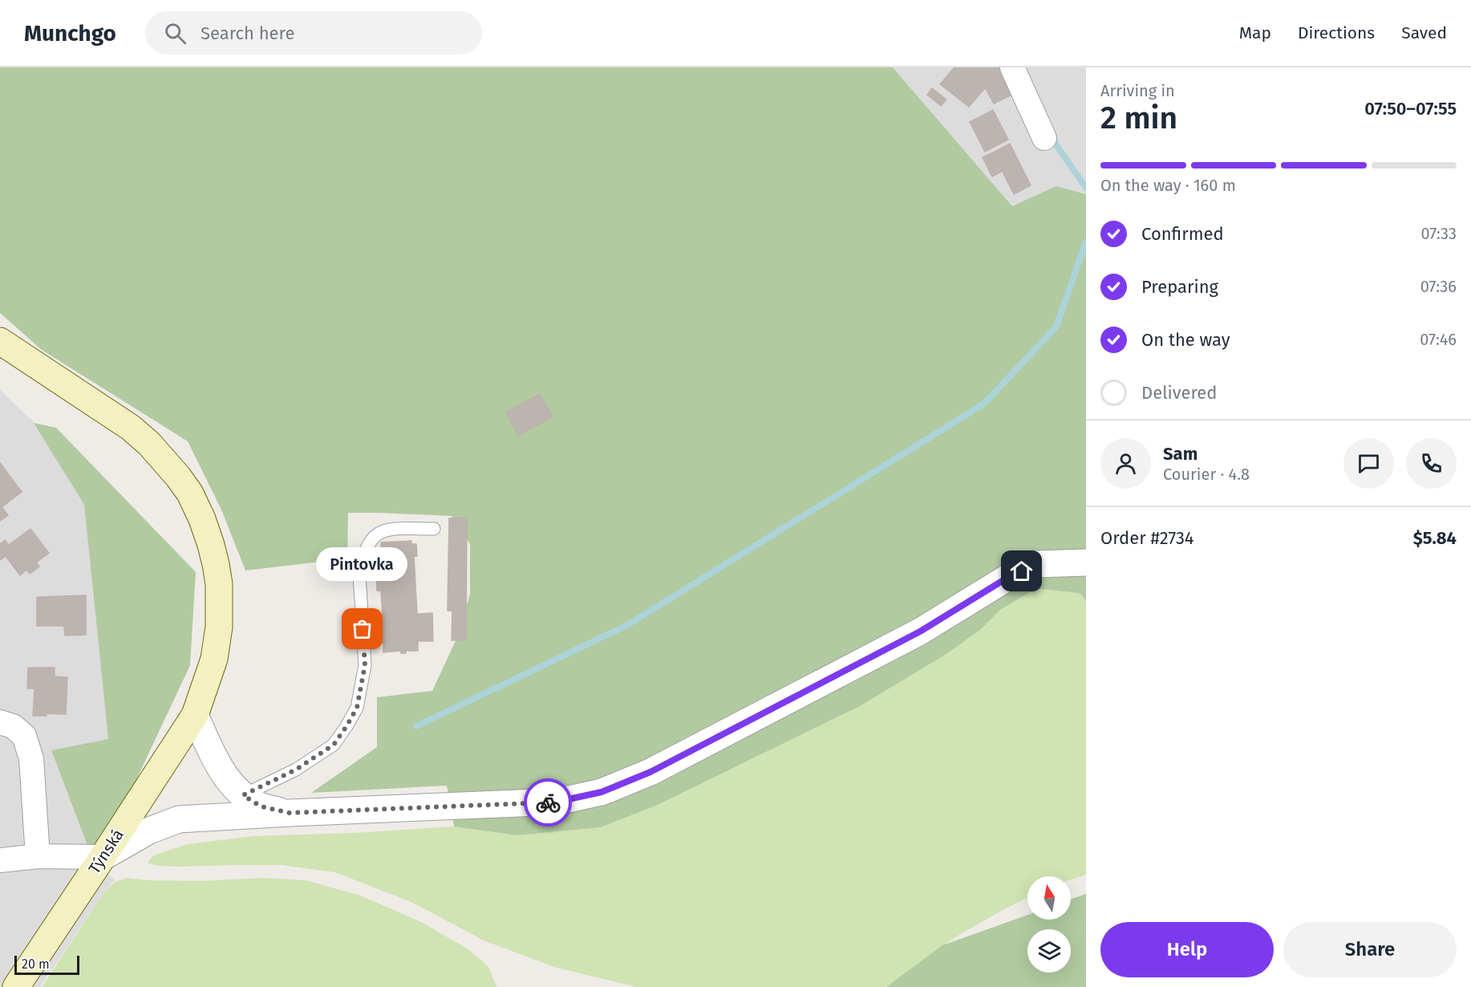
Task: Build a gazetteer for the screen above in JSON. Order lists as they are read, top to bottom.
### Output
{
  "streets": {
    "main road": ["Týnská"]
  },
  "places": ["Pintovka"],
  "scale_bar": "20 m",
  "north": "top",
  "page": {
    "header": "Munchgo",
    "search": "Search here",
    "nav": ["Map", "Directions", "Saved"],
    "heading": ["2 min", "Arriving in", "07:50–07:55"],
    "panel": [
      "Sam",
      "Courier · 4.8",
      "Order #2734",
      "$5.84"
    ],
    "bar": "On the way · 160 m",
    "list": [
      ["Confirmed", "07:33"],
      ["Preparing", "07:36"],
      ["On the way", "07:46"],
      "Delivered"
    ],
    "bubble": "Pintovka",
    "buttons": ["Help", "Share"],
    "scale": "20 m"
  }
}
